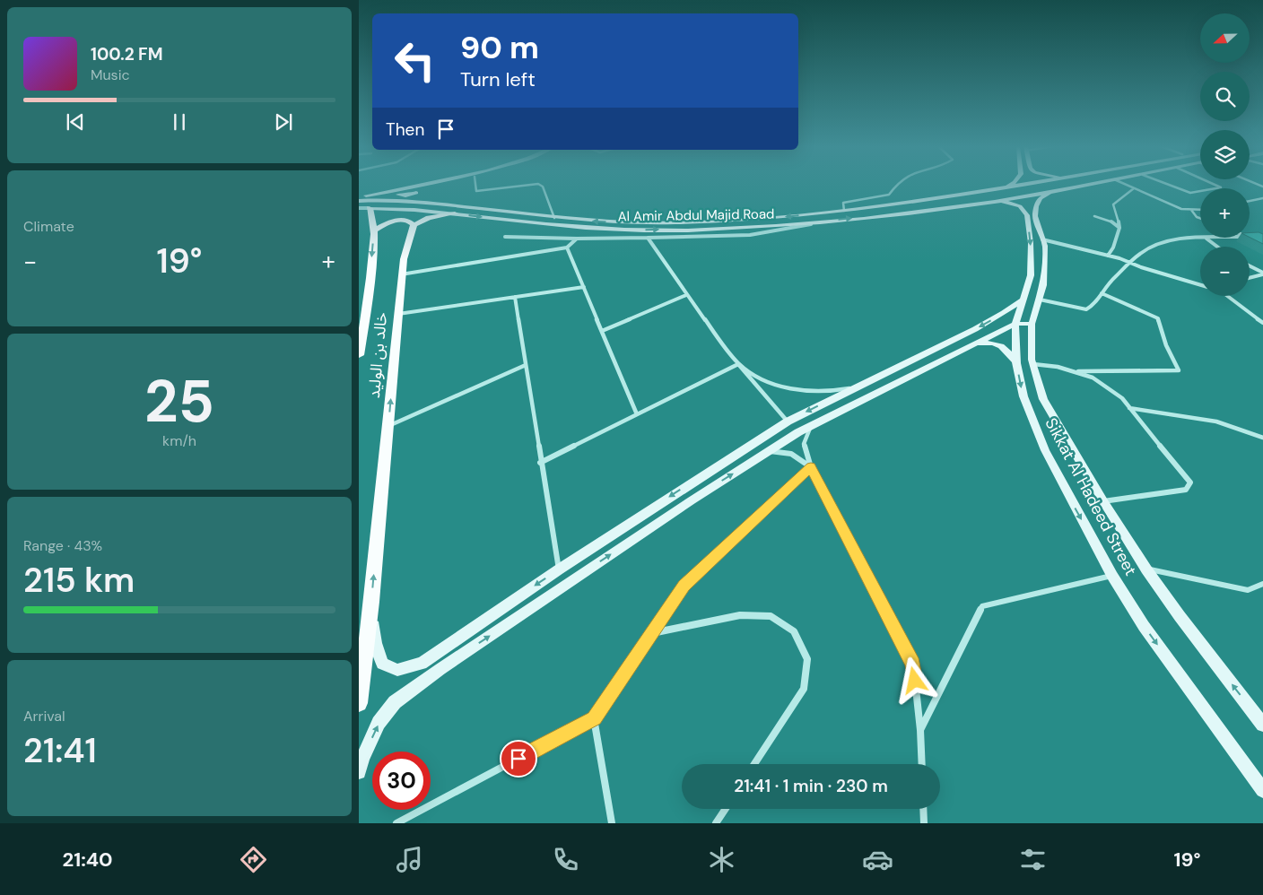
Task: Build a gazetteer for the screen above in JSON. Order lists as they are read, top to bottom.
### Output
{
  "streets": {
    "main road": ["Al Amir Abdul Majid Road", "خالد بن الوليد", "Sikkat Al Hadeed Street"]
  },
  "crossings": [
    ["Al Amir Abdul Majid Road", "خالد بن الوليد"],
    ["Al Amir Abdul Majid Road", "Sikkat Al Hadeed Street"]
  ],
  "north": "left",
  "page": {
    "map_buttons": ["+", "−"],
    "turn": ["90 m", "Turn left"],
    "song": ["100.2 FM", "Music"],
    "then": "Then",
    "tile": [
      "Climate",
      ["25", "km/h"],
      ["Range · 43%", "215 km"],
      ["Arrival", "21:41"]
    ],
    "heat": ["−", "19°", "+"],
    "limit": "30",
    "trip": "21:41 · 1 min · 230 m",
    "tabs": ["21:40", "19°"]
  }
}
